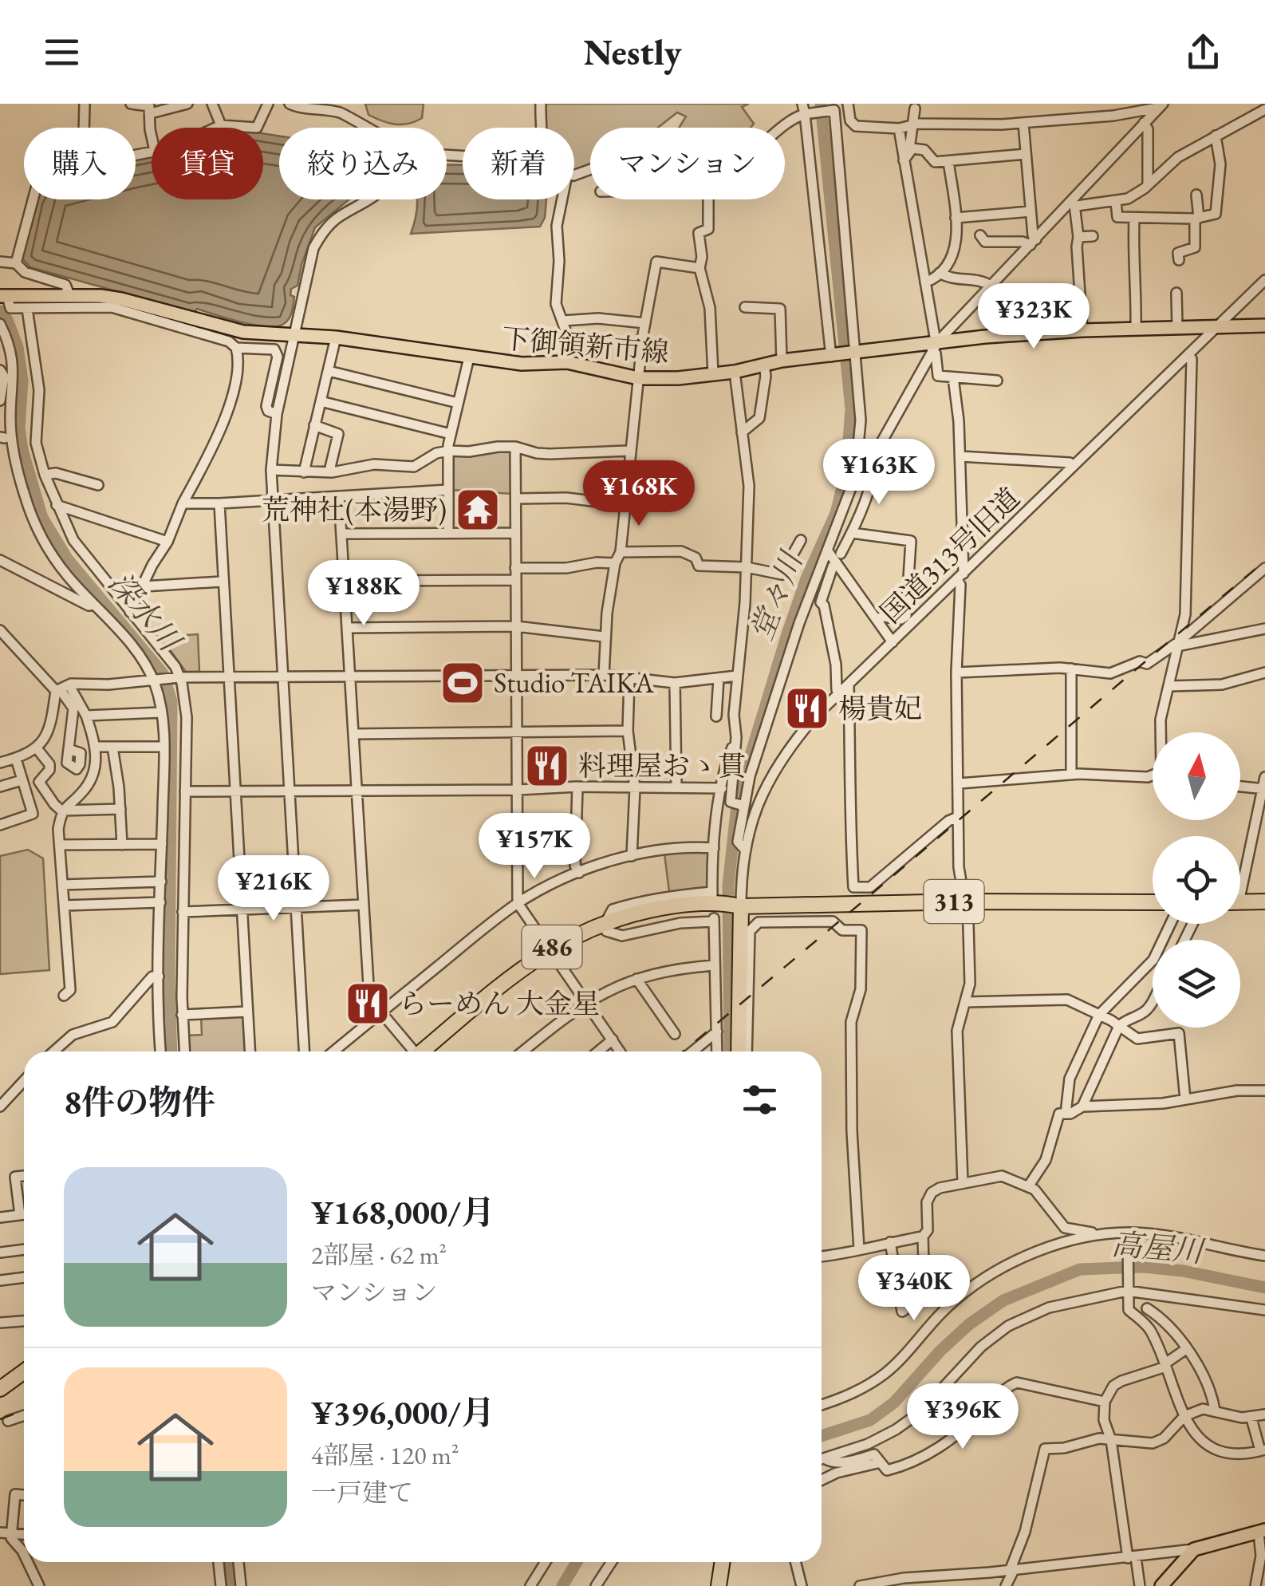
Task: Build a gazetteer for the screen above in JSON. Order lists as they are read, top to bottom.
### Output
{
  "streets": {
    "highway": ["313", "486"],
    "main road": ["下御領新市線"],
    "street": ["国道313号旧道"]
  },
  "crossings": [
    ["下御領新市線", "国道313号旧道"],
    ["国道313号旧道", "313"],
    ["国道313号旧道", "486"],
    ["313", "486"]
  ],
  "water": ["堂々川", "深水川", "高屋川"],
  "places": {
    "temple": ["荒神社(本湯野)"],
    "sports": ["Studio TAIKA"],
    "restaurant": ["楊貴妃", "料理屋おゝ貫", "らーめん 大金星"]
  },
  "north": "top",
  "page": {
    "header": "Nestly",
    "chip": [
      "購入",
      "賃貸",
      "絞り込み",
      "新着",
      "マンション"
    ],
    "price": [
      "¥323K",
      "¥163K",
      "¥168K",
      "¥188K",
      "¥157K",
      "¥216K",
      "¥340K",
      "¥396K"
    ],
    "heading": "8件の物件",
    "list": [
      {
        "name": "¥168,000/月",
        "note": "2部屋 · 62 m² · マンション"
      },
      {
        "name": "¥396,000/月",
        "note": "4部屋 · 120 m² · 一戸建て"
      }
    ]
  }
}
